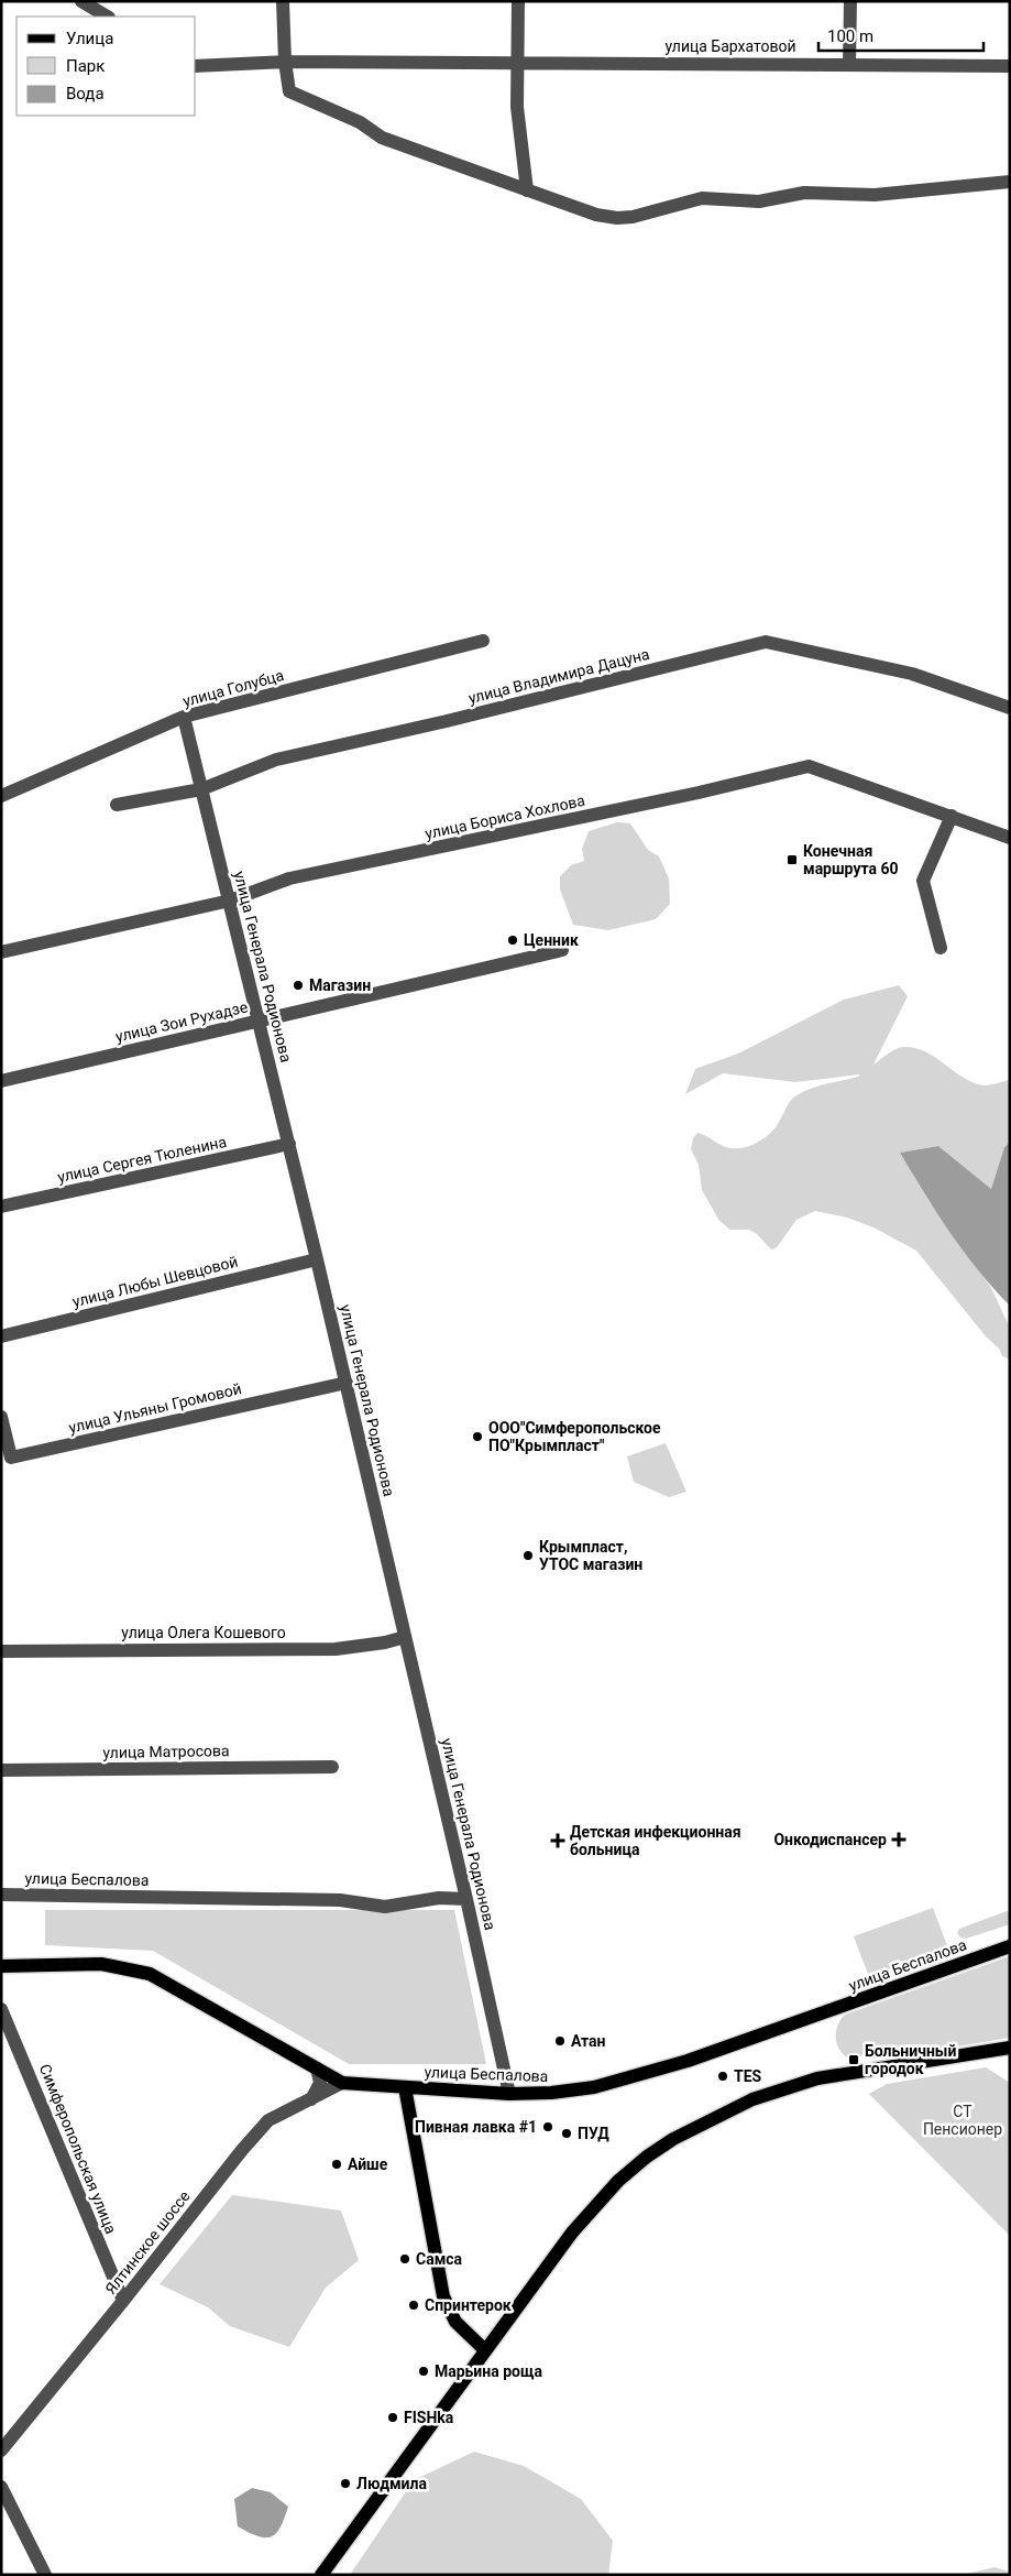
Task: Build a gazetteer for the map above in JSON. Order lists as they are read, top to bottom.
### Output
{
  "streets": {
    "main road": ["улица Беспалова"],
    "street": [
      "улица Бархатовой",
      "улица Владимира Дацуна",
      "улица Голубца",
      "улица Бориса Хохлова",
      "улица Генерала Родионова",
      "улица Зои Рухадзе",
      "улица Сергея Тюленина",
      "улица Любы Шевцовой",
      "улица Ульяны Громовой",
      "улица Олега Кошевого",
      "улица Матросова",
      "Симферопольская улица",
      "Ялтинское шоссе"
    ]
  },
  "crossings": [
    ["улица Владимира Дацуна", "улица Генерала Родионова"],
    ["улица Голубца", "улица Генерала Родионова"],
    ["улица Бориса Хохлова", "улица Генерала Родионова"],
    ["улица Генерала Родионова", "улица Зои Рухадзе"],
    ["улица Генерала Родионова", "улица Сергея Тюленина"],
    ["улица Генерала Родионова", "улица Любы Шевцовой"],
    ["улица Генерала Родионова", "улица Ульяны Громовой"],
    ["улица Генерала Родионова", "улица Олега Кошевого"],
    ["улица Генерала Родионова", "улица Беспалова"],
    ["улица Беспалова", "Ялтинское шоссе"],
    ["Симферопольская улица", "Ялтинское шоссе"]
  ],
  "parks": ["СТ Пенсионер"],
  "places": {
    "transit": ["Конечная маршрута 60", "Больничный городок"],
    "other": [
      "Ценник",
      "Магазин",
      "ООО\"Симферопольское ПО\"Крымпласт\"",
      "Крымпласт, УТОС магазин",
      "Атан",
      "TES",
      "Пивная лавка #1",
      "ПУД",
      "Айше",
      "Самса",
      "Спринтерок",
      "Марьина роща",
      "FISHka",
      "Людмила"
    ],
    "health": ["Онкодиспансер", "Детская инфекционная больница"]
  },
  "legend": ["Улица", "Парк", "Вода"],
  "scale_bar": "100 m"
}
